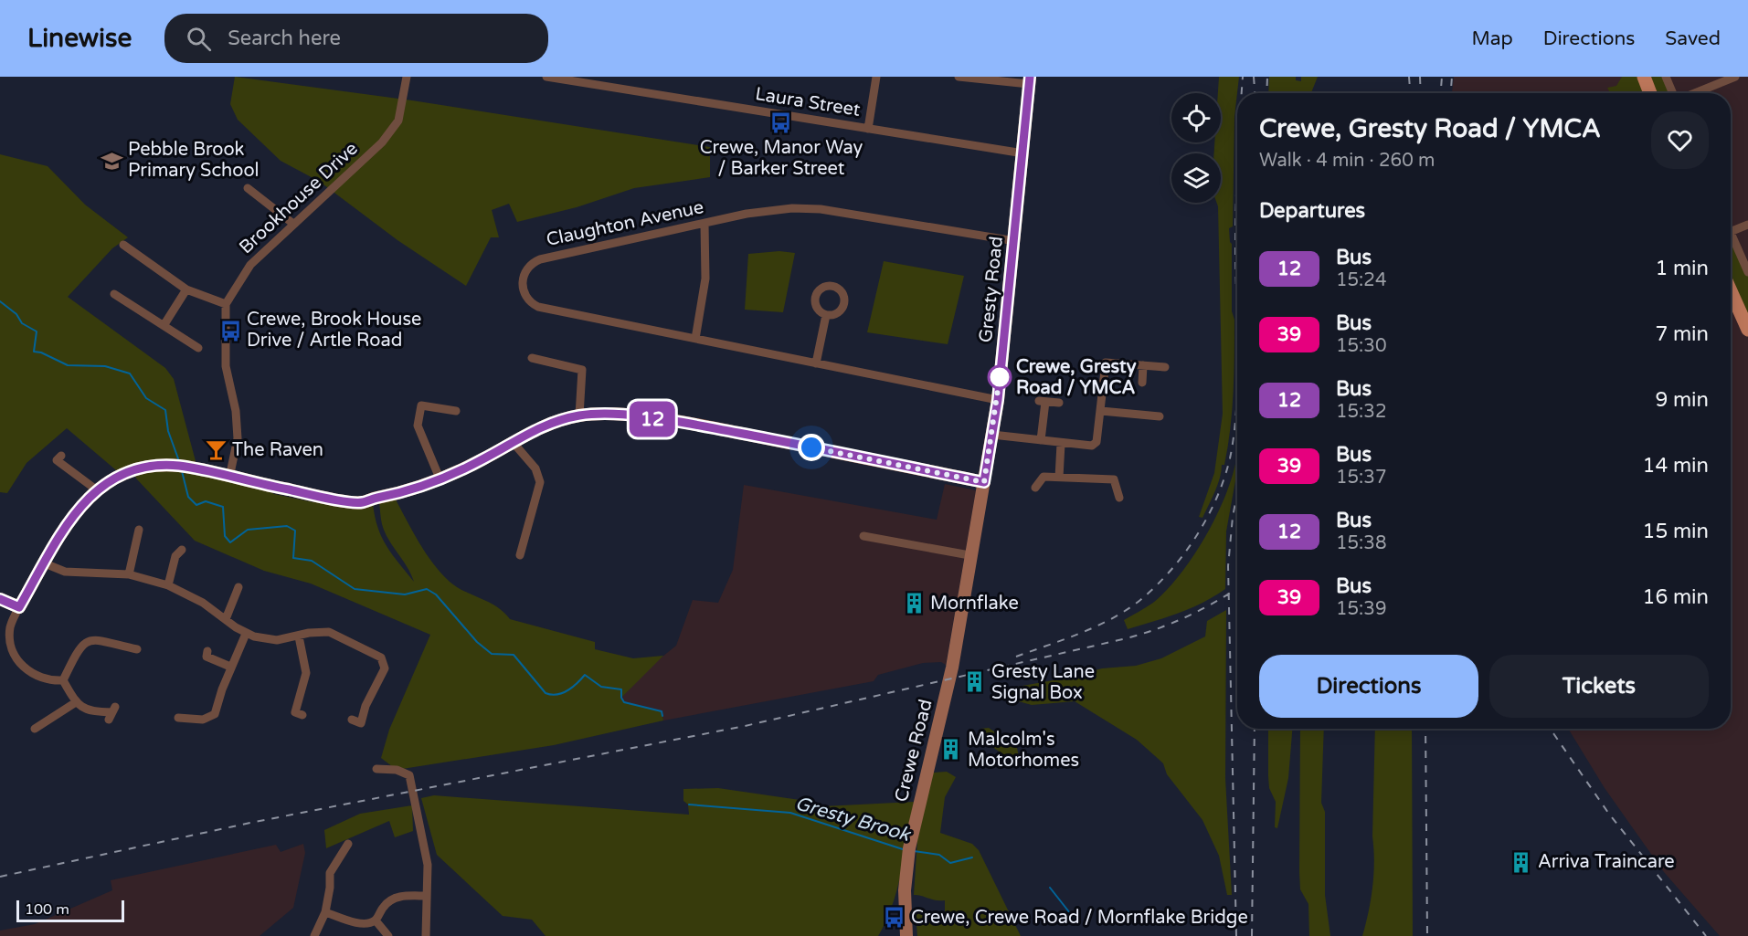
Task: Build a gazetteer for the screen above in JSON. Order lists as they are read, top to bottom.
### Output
{
  "streets": {
    "street": [
      "Laura Street",
      "Brookhouse Drive",
      "Claughton Avenue",
      "Gresty Road",
      "Crewe Road"
    ]
  },
  "crossings": [
    ["Laura Street", "Gresty Road"],
    ["Claughton Avenue", "Gresty Road"],
    ["Gresty Road", "Crewe Road"]
  ],
  "water": ["Gresty Brook"],
  "places": {
    "bus stop": ["Crewe, Manor Way / Barker Street", "Crewe, Brook House Drive / Artle Road", "Crewe, Crewe Road / Mornflake Bridge"],
    "school or university": ["Pebble Brook Primary School"],
    "other": ["Crewe, Gresty Road / YMCA"],
    "bar": ["The Raven"],
    "building": [
      "Mornflake",
      "Gresty Lane Signal Box",
      "Malcolm's Motorhomes",
      "Arriva Traincare"
    ]
  },
  "lines": ["bus line 12"],
  "scale_bar": "100 m",
  "page": {
    "header": "Linewise",
    "search": "Search here",
    "nav": ["Map", "Directions", "Saved"],
    "on_map": "12",
    "heading": [
      ["Crewe, Gresty Road / YMCA", "Walk · 4 min · 260 m"],
      "Departures"
    ],
    "list": [
      {
        "mark": "12",
        "name": "Bus",
        "note": "15:24",
        "value": "1 min"
      },
      {
        "mark": "39",
        "name": "Bus",
        "note": "15:30",
        "value": "7 min"
      },
      {
        "mark": "12",
        "name": "Bus",
        "note": "15:32",
        "value": "9 min"
      },
      {
        "mark": "39",
        "name": "Bus",
        "note": "15:37",
        "value": "14 min"
      },
      {
        "mark": "12",
        "name": "Bus",
        "note": "15:38",
        "value": "15 min"
      },
      {
        "mark": "39",
        "name": "Bus",
        "note": "15:39",
        "value": "16 min"
      }
    ],
    "buttons": ["Directions", "Tickets"],
    "scale": "100 m"
  }
}
